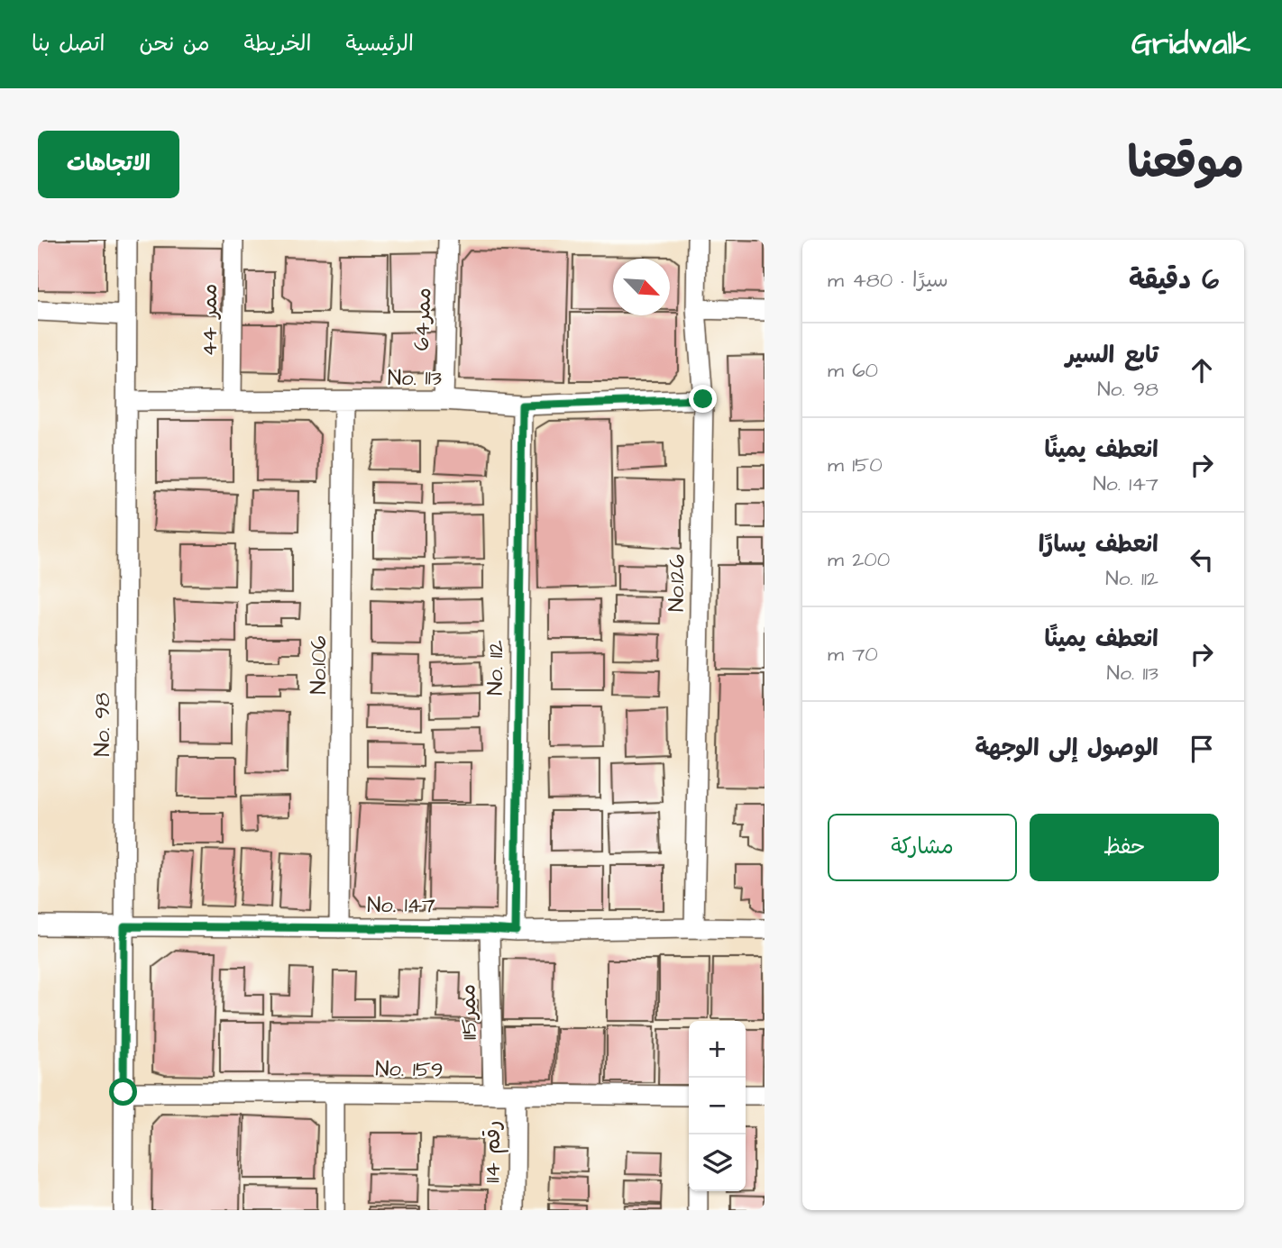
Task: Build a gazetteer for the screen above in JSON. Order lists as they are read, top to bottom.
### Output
{
  "streets": {
    "street": [
      "ممر64",
      "ممر 44",
      "No. 113",
      "No.126",
      "No.106",
      "No. 112",
      "No. 98",
      "No. 147",
      "ممر115",
      "No. 159",
      "رقم 114"
    ]
  },
  "crossings": [
    ["ممر64", "No. 113"],
    ["ممر 44", "No. 113"],
    ["No. 113", "No.126"],
    ["No. 113", "No.106"],
    ["No. 113", "No. 112"],
    ["No. 113", "No. 98"],
    ["No.126", "No. 147"],
    ["No.106", "No. 147"],
    ["No. 112", "No. 147"],
    ["No. 98", "No. 147"],
    ["No. 98", "No. 159"],
    ["No. 147", "ممر115"],
    ["ممر115", "No. 159"],
    ["No. 159", "رقم 114"]
  ],
  "north": "bottom right",
  "page": {
    "header": "Gridwalk",
    "nav": [
      "الرئيسية",
      "الخريطة",
      "من نحن",
      "اتصل بنا"
    ],
    "title": "موقعنا",
    "buttons": [
      "الاتجاهات",
      ["حفظ", "مشاركة"]
    ],
    "heading": ["6 دقيقة", "سيرًا · 480 m"],
    "list": [
      ["تابع السير", "No. 98", "60 m"],
      ["انعطف يمينًا", "No. 147", "150 m"],
      ["انعطف يسارًا", "No. 112", "200 m"],
      ["انعطف يمينًا", "No. 113", "70 m"],
      "الوصول إلى الوجهة"
    ],
    "map_buttons": ["+", "−"]
  }
}
